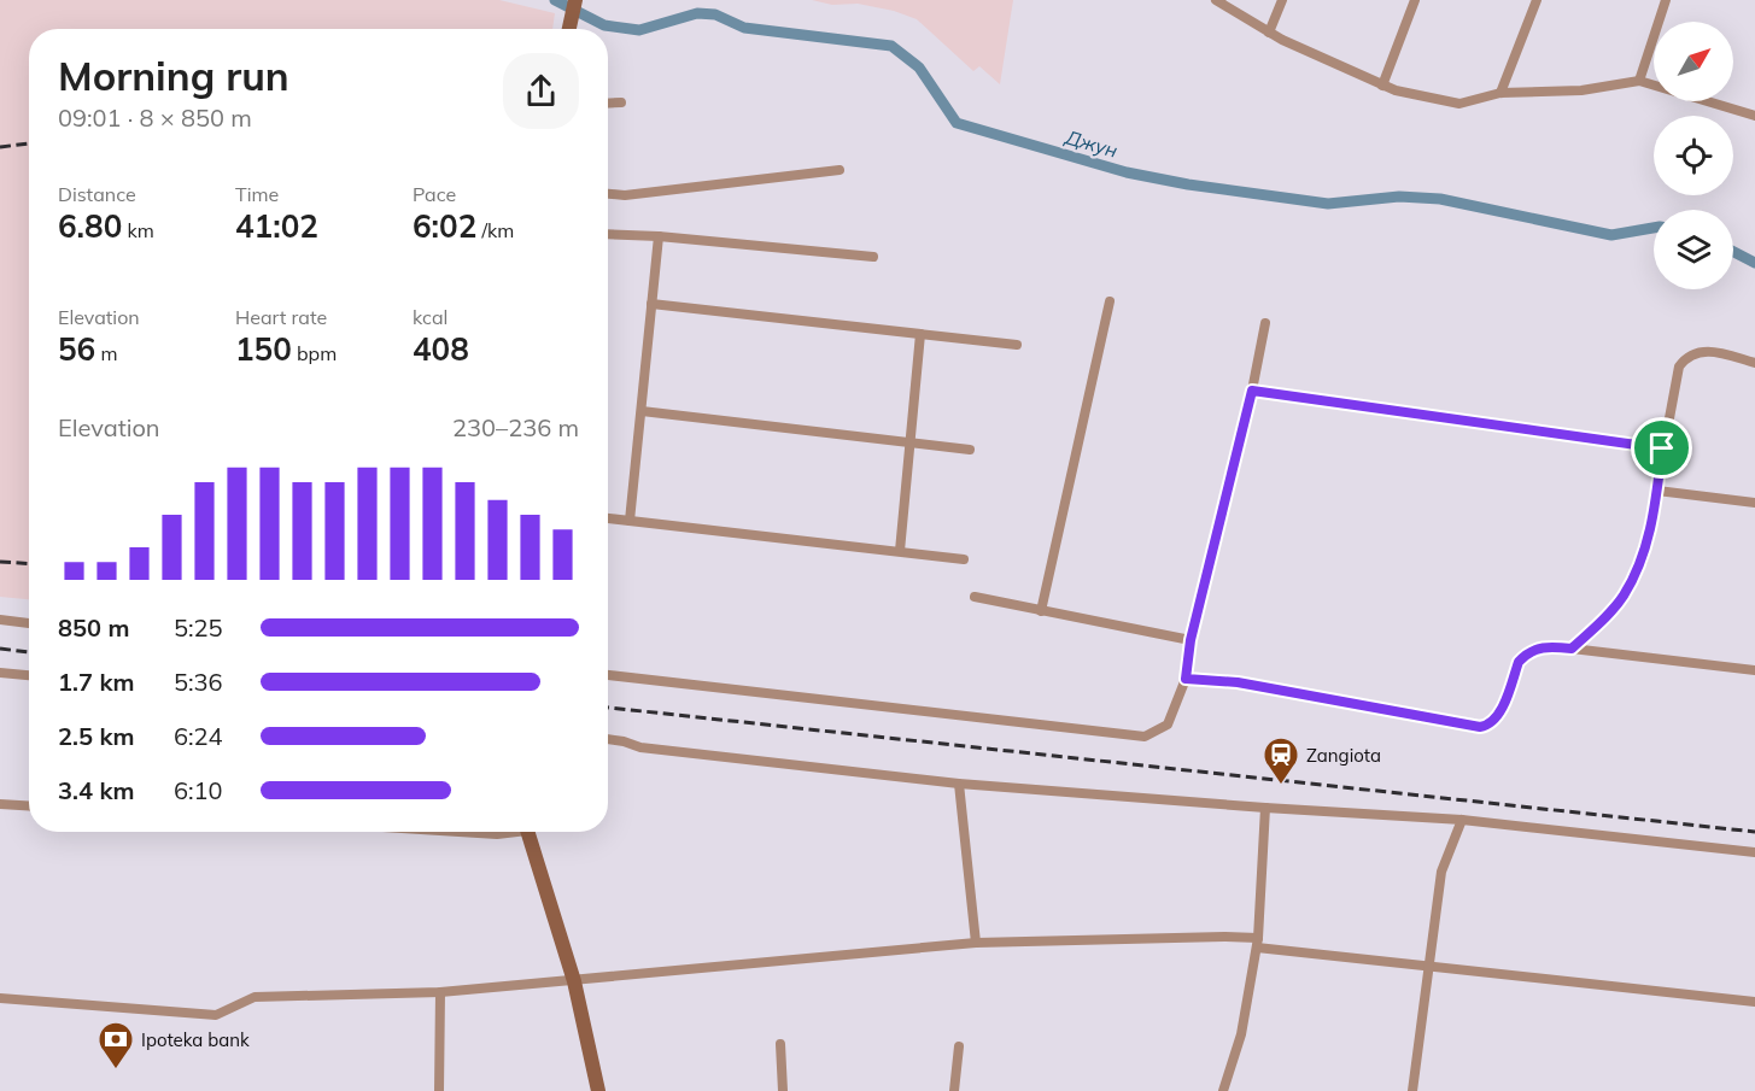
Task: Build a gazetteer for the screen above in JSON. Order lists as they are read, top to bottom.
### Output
{
  "water": ["Джун"],
  "places": {
    "station": ["Zangiota"],
    "bank": ["Ipoteka bank"]
  },
  "north": "top right",
  "page": {
    "heading": ["Morning run", "09:01 · 8 × 850 m"],
    "stats": [
      ["Distance", "6.80 km"],
      ["Time", "41:02"],
      ["Pace", "6:02 /km"],
      ["Elevation", "56 m"],
      ["Heart rate", "150 bpm"],
      ["kcal", "408"]
    ],
    "chart": ["Elevation", "230–236 m"],
    "list": [
      {
        "name": "850 m",
        "note": "5:25"
      },
      {
        "name": "1.7 km",
        "note": "5:36"
      },
      {
        "name": "2.5 km",
        "note": "6:24"
      },
      {
        "name": "3.4 km",
        "note": "6:10"
      }
    ]
  }
}
